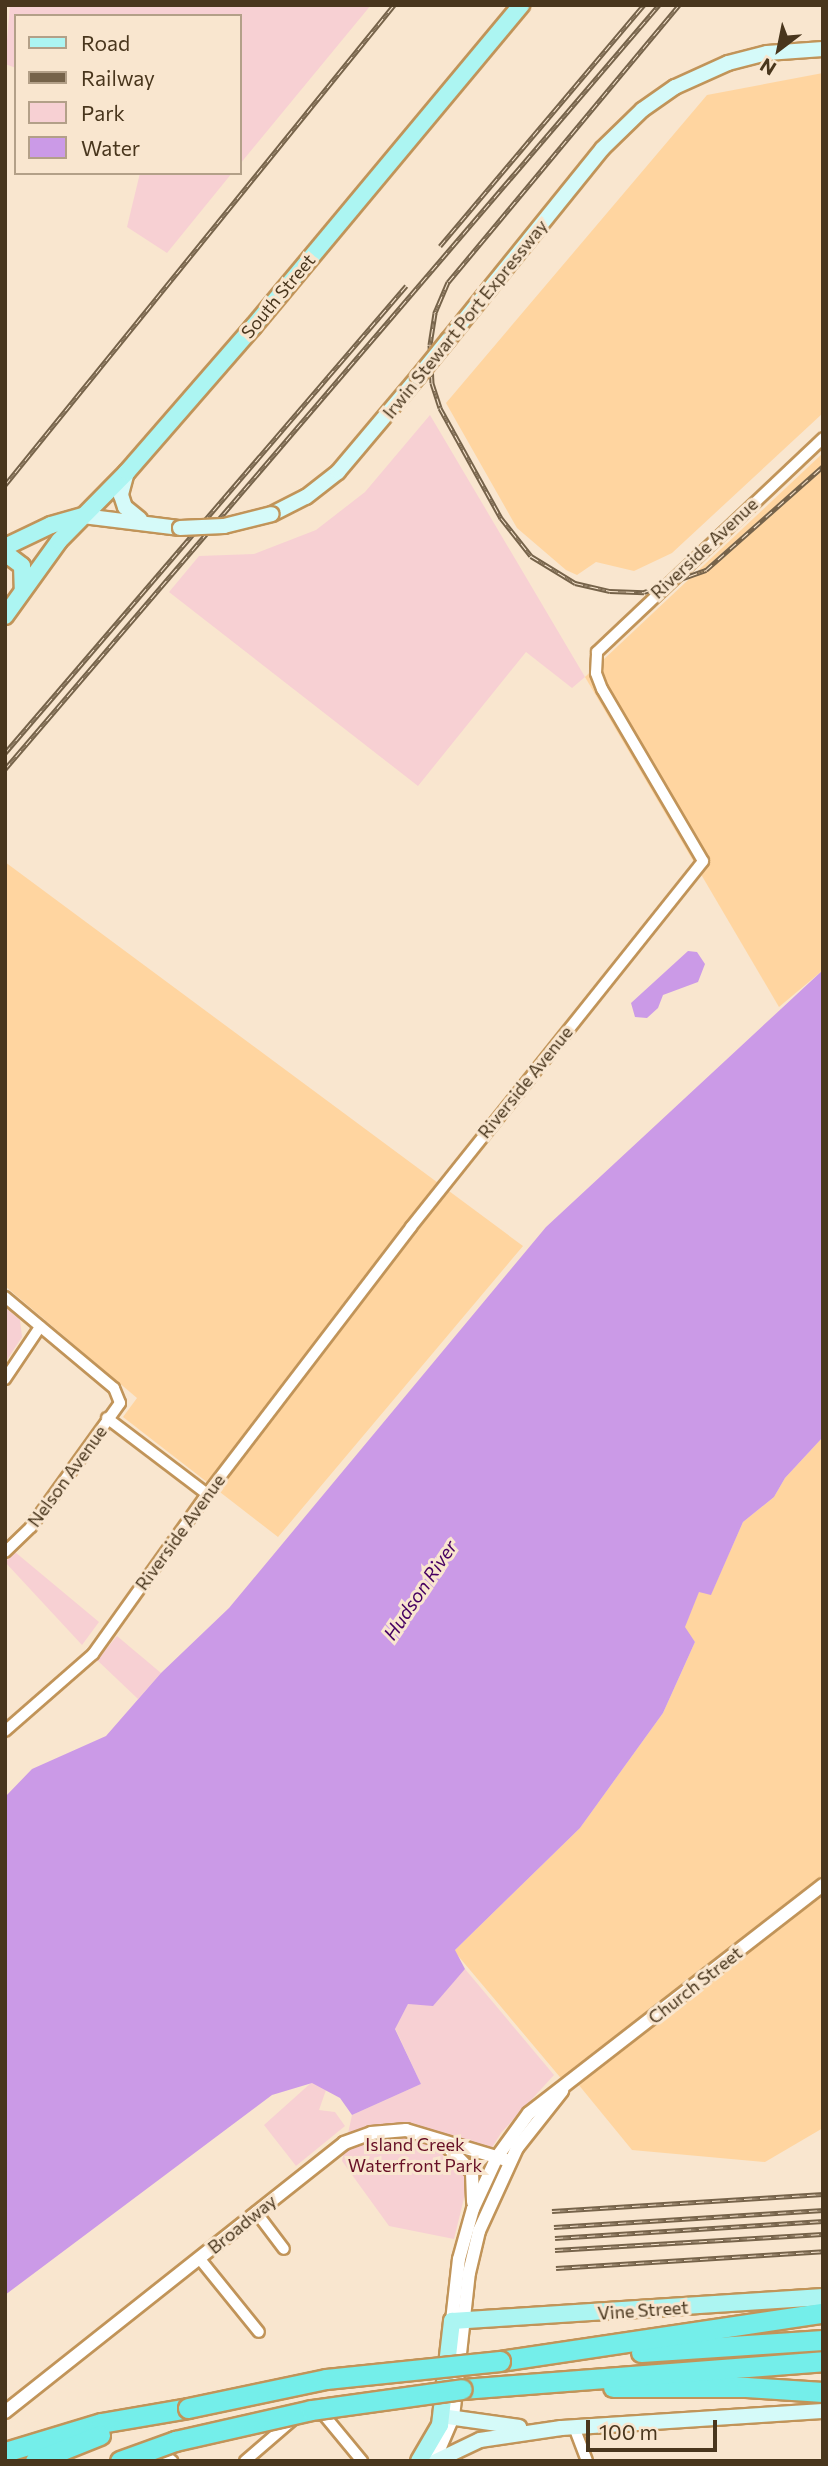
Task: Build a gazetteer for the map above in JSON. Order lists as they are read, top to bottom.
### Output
{
  "streets": {
    "main road": ["South Street", "Irwin Stewart Port Expressway", "Vine Street"],
    "street": [
      "Riverside Avenue",
      "Nelson Avenue",
      "Church Street",
      "Broadway"
    ]
  },
  "crossings": [
    ["South Street", "Irwin Stewart Port Expressway"],
    ["Church Street", "Broadway"],
    ["Church Street", "Vine Street"]
  ],
  "water": ["Hudson River"],
  "parks": ["Island Creek Waterfront Park"],
  "legend": [
    "Road",
    "Railway",
    "Park",
    "Water"
  ],
  "scale_bar": "100 m",
  "north": "bottom left"
}
